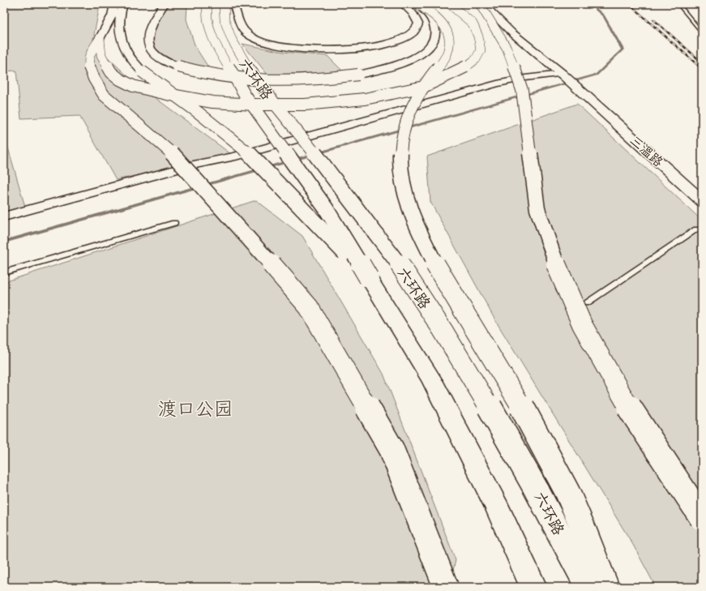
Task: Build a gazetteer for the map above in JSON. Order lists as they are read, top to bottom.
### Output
{
  "streets": {
    "highway": ["六环路", "三温路"]
  },
  "parks": ["渡口公园"]
}
